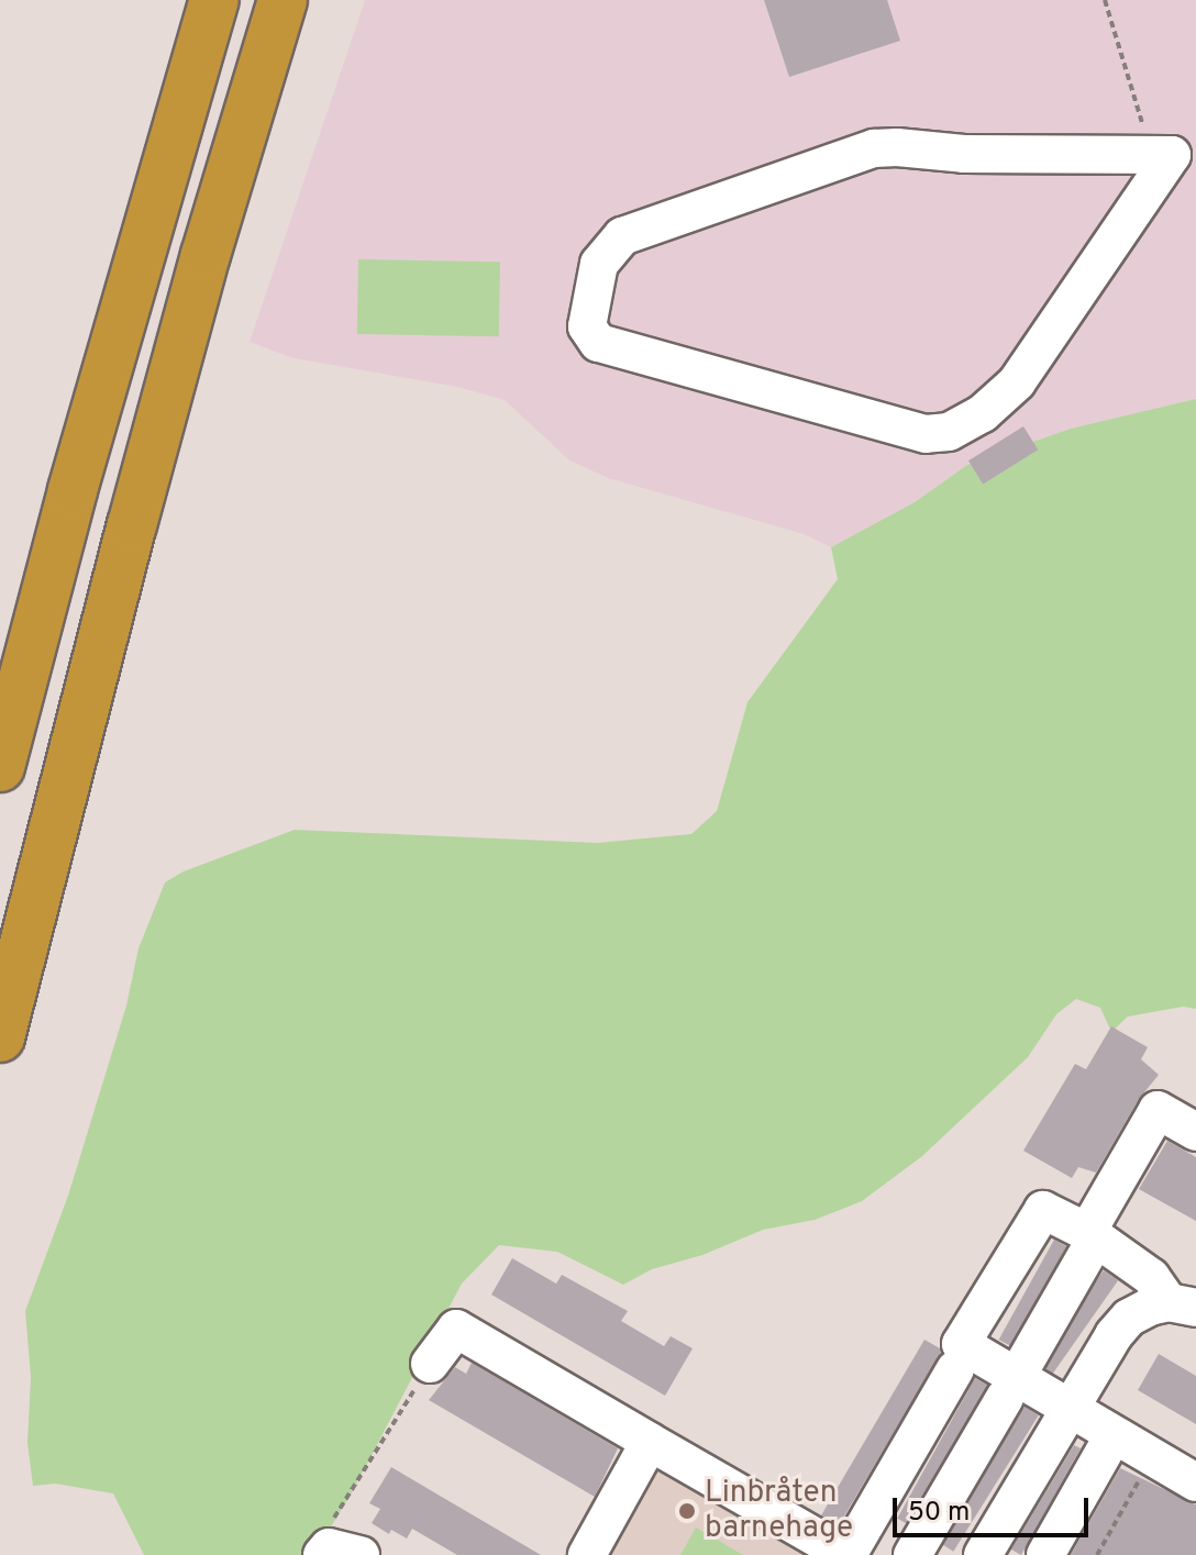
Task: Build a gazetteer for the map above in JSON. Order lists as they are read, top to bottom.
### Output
{
  "places": ["Linbråten barnehage"],
  "scale_bar": "50 m"
}
